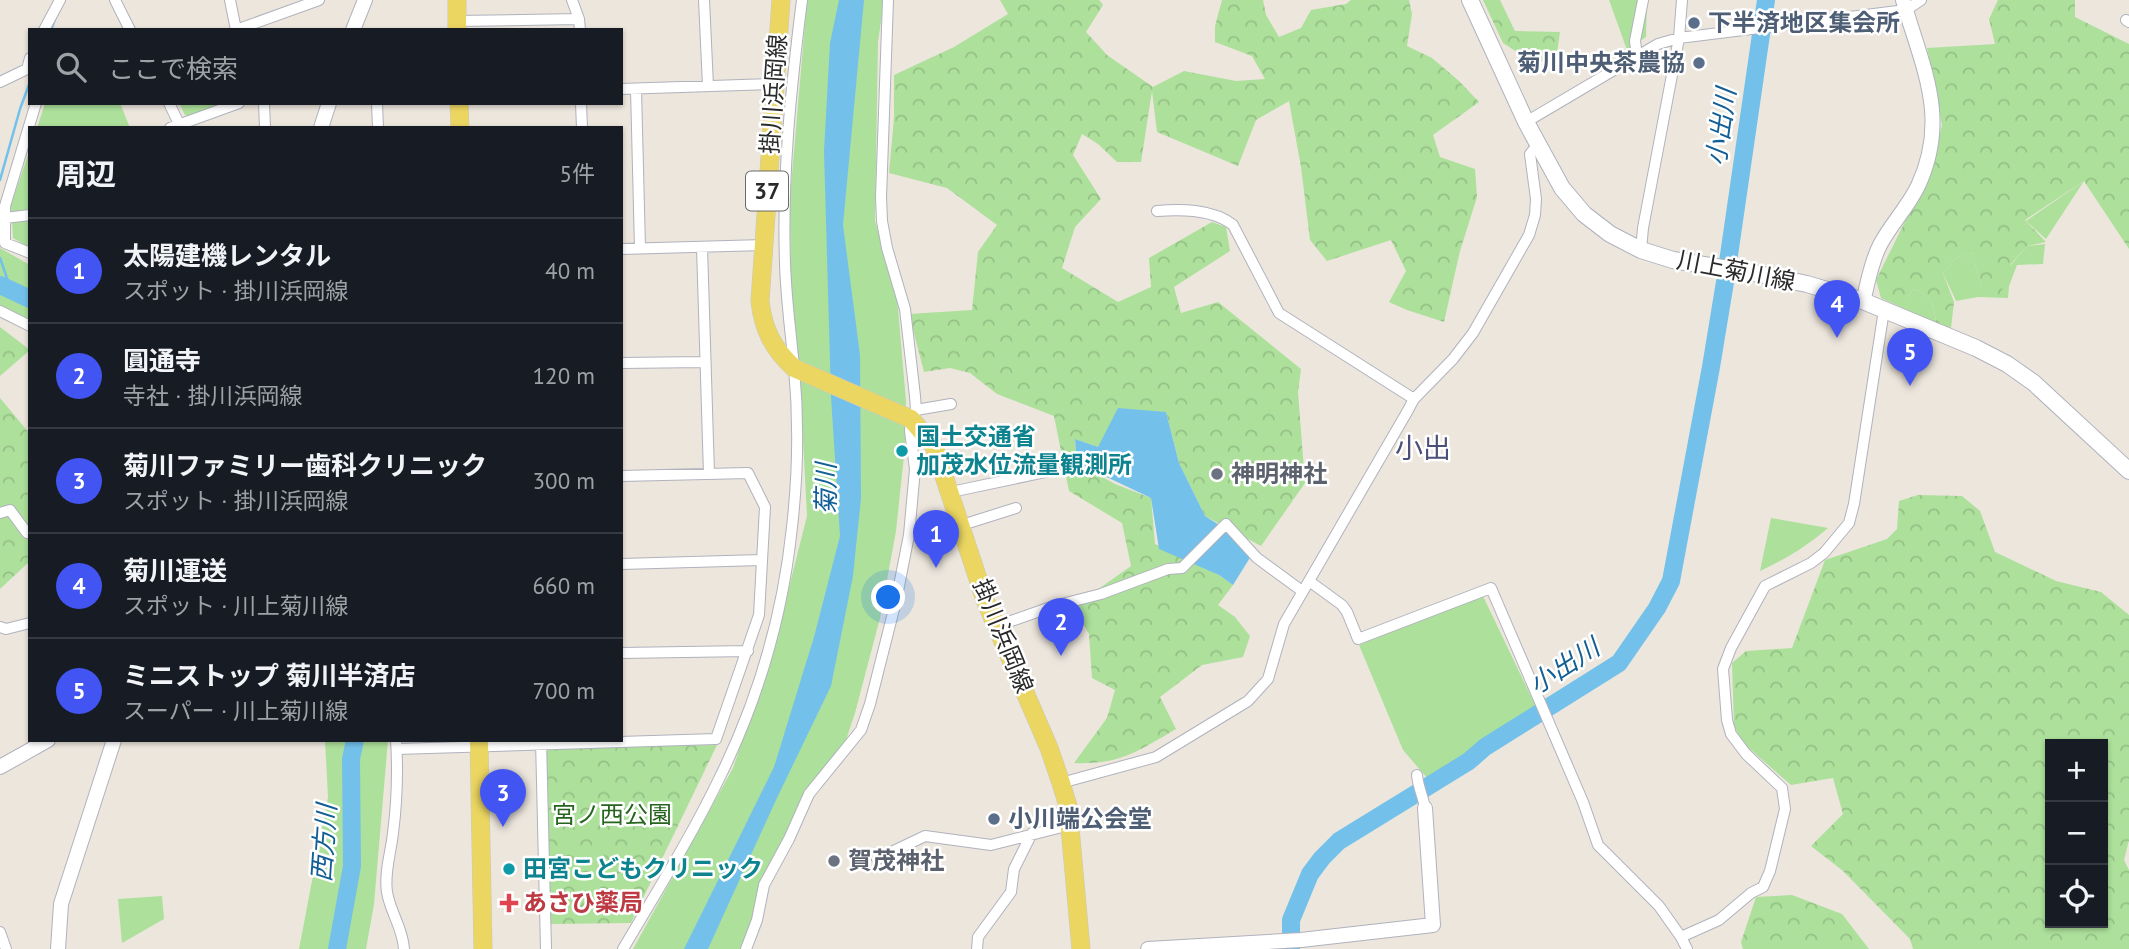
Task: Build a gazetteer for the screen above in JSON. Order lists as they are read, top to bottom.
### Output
{
  "streets": {
    "main road": ["掛川浜岡線", "37", "川上菊川線"]
  },
  "districts": ["小出"],
  "water": ["小出川", "菊川", "西方川"],
  "parks": ["宮ノ西公園"],
  "places": {
    "other": [
      "下半済地区集会所",
      "菊川中央茶農協",
      "国土交通省 加茂水位流量観測所",
      "神明神社",
      "小川端公会堂",
      "賀茂神社",
      "田宮こどもクリニック"
    ],
    "health": ["あさひ薬局"]
  },
  "page": {
    "search": "ここで検索",
    "heading": ["周辺", "5件"],
    "list": [
      {
        "mark": "1",
        "name": "太陽建機レンタル",
        "note": "スポット · 掛川浜岡線",
        "value": "40 m"
      },
      {
        "mark": "2",
        "name": "圓通寺",
        "note": "寺社 · 掛川浜岡線",
        "value": "120 m"
      },
      {
        "mark": "3",
        "name": "菊川ファミリー歯科クリニック",
        "note": "スポット · 掛川浜岡線",
        "value": "300 m"
      },
      {
        "mark": "4",
        "name": "菊川運送",
        "note": "スポット · 川上菊川線",
        "value": "660 m"
      },
      {
        "mark": "5",
        "name": "ミニストップ 菊川半済店",
        "note": "スーパー · 川上菊川線",
        "value": "700 m"
      }
    ],
    "pins": [
      "4",
      "5",
      "1",
      "2",
      "3"
    ],
    "map_buttons": ["+", "−"]
  }
}
